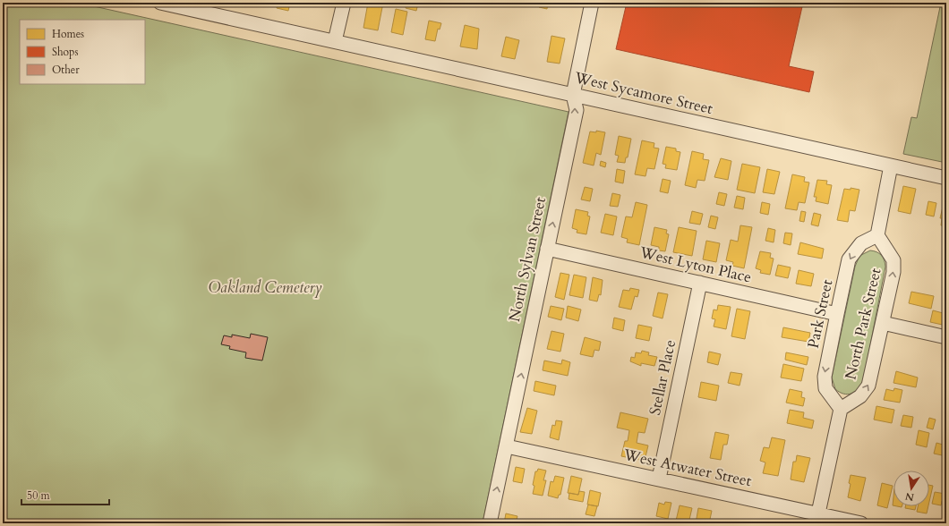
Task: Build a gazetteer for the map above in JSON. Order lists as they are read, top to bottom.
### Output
{
  "streets": {
    "street": [
      "West Sycamore Street",
      "North Sylvan Street",
      "West Lyton Place",
      "Park Street",
      "North Park Street",
      "Stellar Place",
      "West Atwater Street"
    ]
  },
  "crossings": [
    ["West Sycamore Street", "North Sylvan Street"],
    ["North Sylvan Street", "West Lyton Place"],
    ["North Sylvan Street", "West Atwater Street"],
    ["West Lyton Place", "Park Street"],
    ["West Lyton Place", "Stellar Place"],
    ["Park Street", "North Park Street"],
    ["Stellar Place", "West Atwater Street"]
  ],
  "one_way": ["North Sylvan Street", "Park Street", "North Park Street"],
  "parks": ["Oakland Cemetery"],
  "legend": ["Homes", "Shops", "Other"],
  "scale_bar": "50 m",
  "north": "bottom"
}
